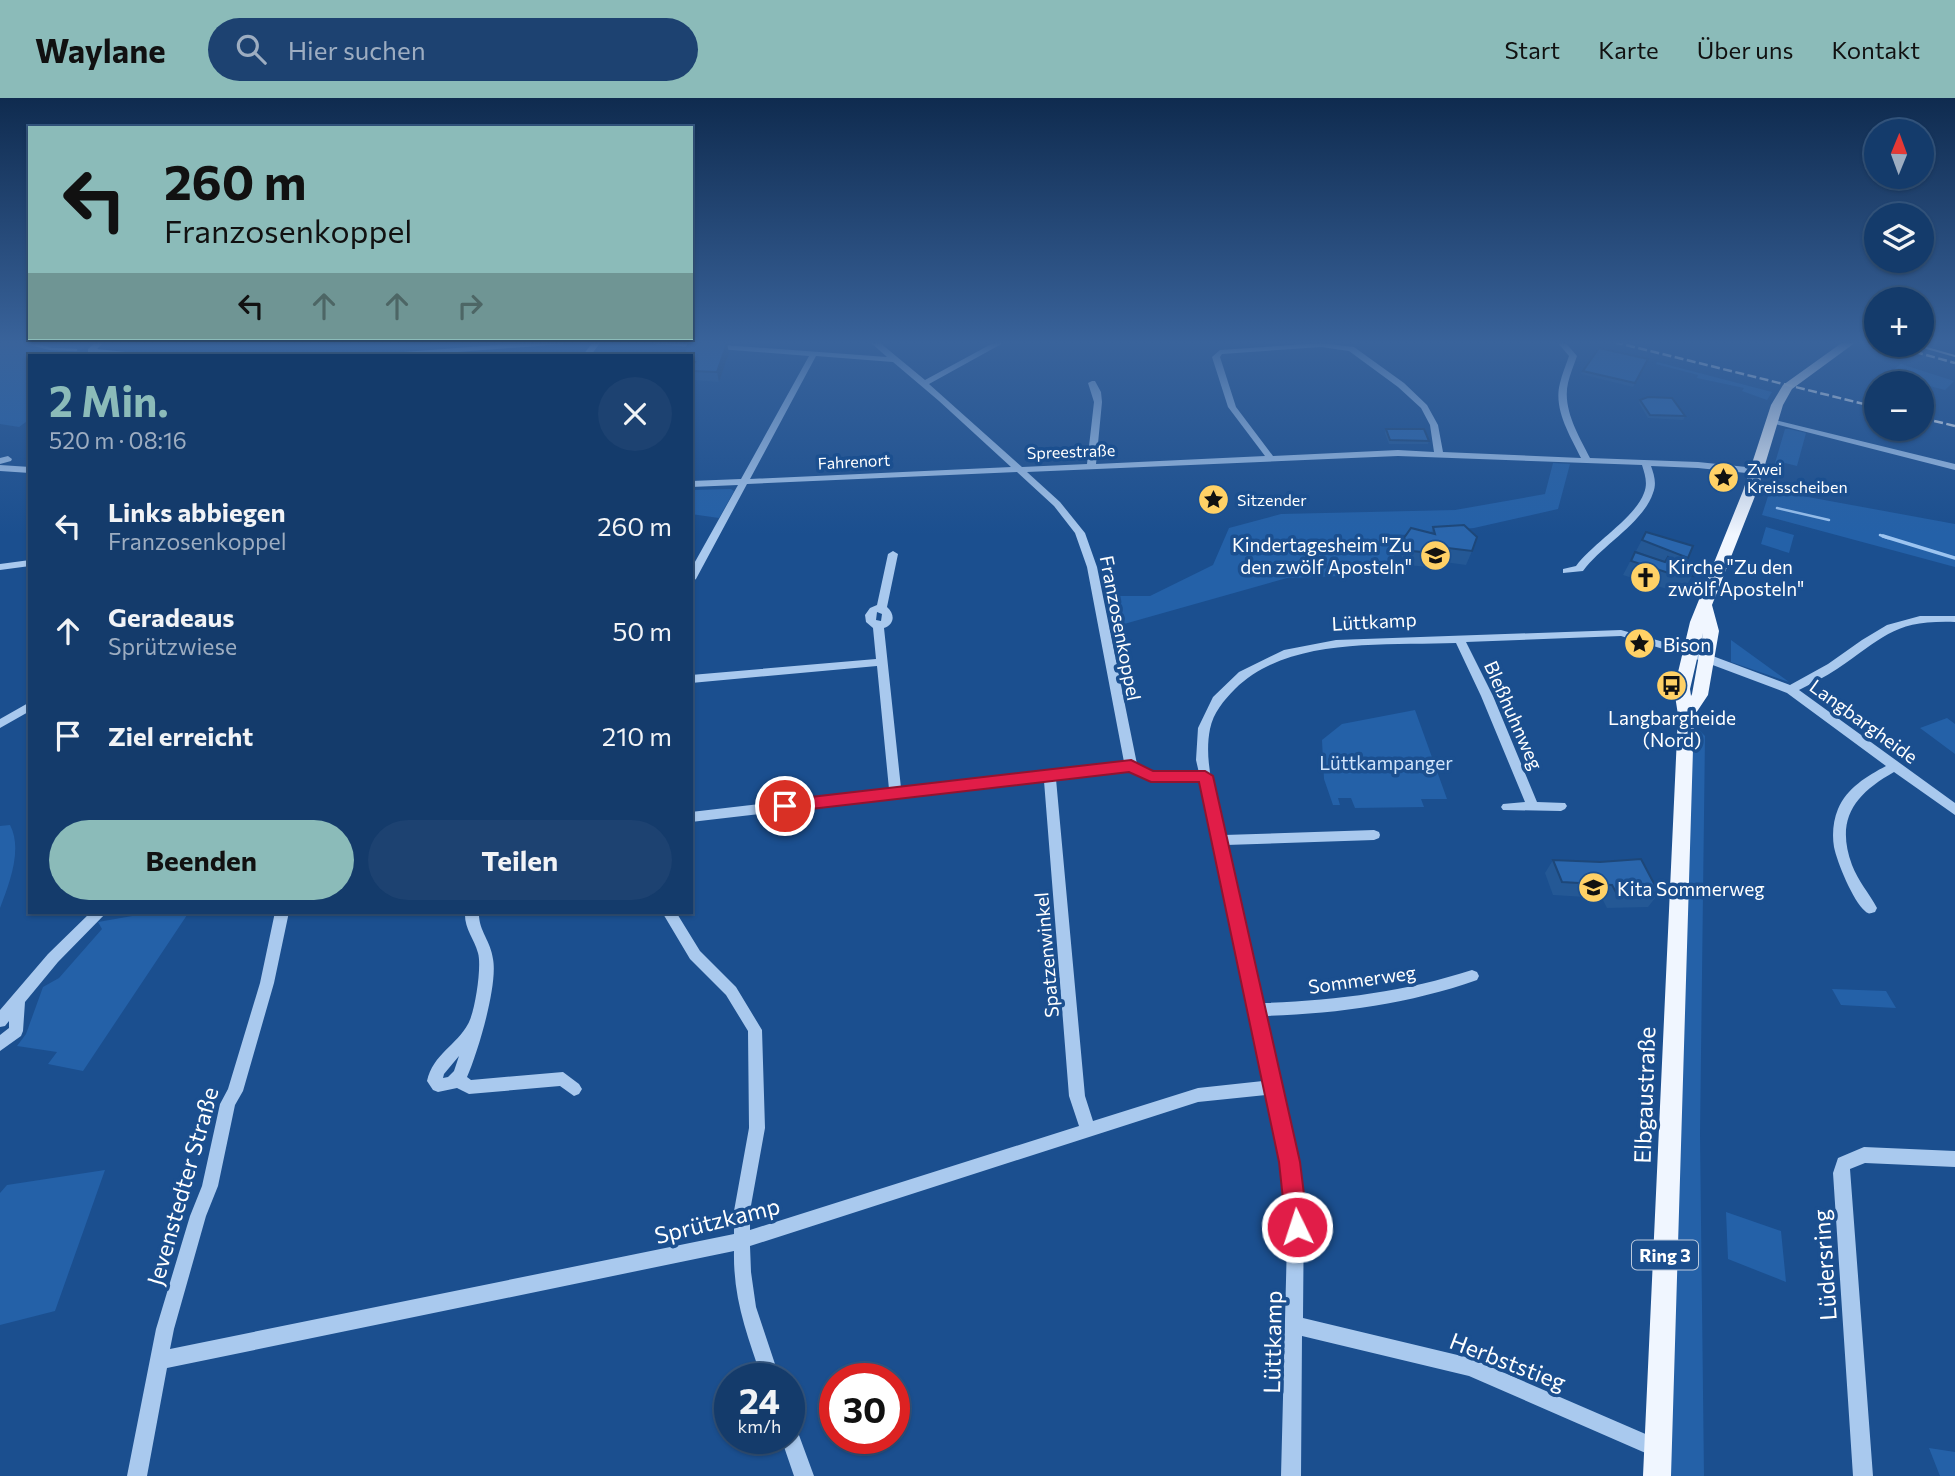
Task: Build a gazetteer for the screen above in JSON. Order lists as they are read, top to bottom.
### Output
{
  "streets": {
    "main road": ["Elbgaustraße", "Ring 3"],
    "street": [
      "Spreestraße",
      "Fahrenort",
      "Lüttkamp",
      "Franzosenkoppel",
      "Bleßhuhnweg",
      "Langbargheide",
      "Spatzenwinkel",
      "Sommerweg",
      "Jevenstedter Straße",
      "Sprützkamp",
      "Lüdersring",
      "Herbststieg"
    ]
  },
  "crossings": [
    ["Spreestraße", "Fahrenort"],
    ["Spreestraße", "Franzosenkoppel"],
    ["Spreestraße", "Elbgaustraße"],
    ["Fahrenort", "Franzosenkoppel"],
    ["Lüttkamp", "Bleßhuhnweg"],
    ["Lüttkamp", "Langbargheide"],
    ["Lüttkamp", "Sommerweg"],
    ["Lüttkamp", "Elbgaustraße"],
    ["Lüttkamp", "Sprützkamp"],
    ["Lüttkamp", "Herbststieg"],
    ["Langbargheide", "Elbgaustraße"],
    ["Spatzenwinkel", "Sprützkamp"],
    ["Elbgaustraße", "Herbststieg"],
    ["Jevenstedter Straße", "Sprützkamp"]
  ],
  "parks": ["Lüttkampanger"],
  "places": {
    "place": ["Zwei Kreisscheiben", "Sitzender", "Bison"],
    "school or university": ["Kindertagesheim \"Zu den zwölf Aposteln\"", "Kita Sommerweg"],
    "church": ["Kirche \"Zu den zwölf Aposteln\""],
    "bus stop": ["Langbargheide (Nord)"]
  },
  "north": "top",
  "page": {
    "header": "Waylane",
    "search": "Hier suchen",
    "nav": [
      "Start",
      "Karte",
      "Über uns",
      "Kontakt"
    ],
    "map_buttons": ["+", "−"],
    "turn": ["260 m", "Franzosenkoppel"],
    "heading": ["2 Min.", "520 m · 08:16"],
    "list": [
      {
        "name": "Links abbiegen",
        "note": "Franzosenkoppel",
        "value": "260 m"
      },
      {
        "name": "Geradeaus",
        "note": "Sprützwiese",
        "value": "50 m"
      },
      {
        "name": "Ziel erreicht",
        "value": "210 m"
      }
    ],
    "buttons": ["Beenden", "Teilen"],
    "speed": "24 km/h",
    "limit": "30"
  }
}
